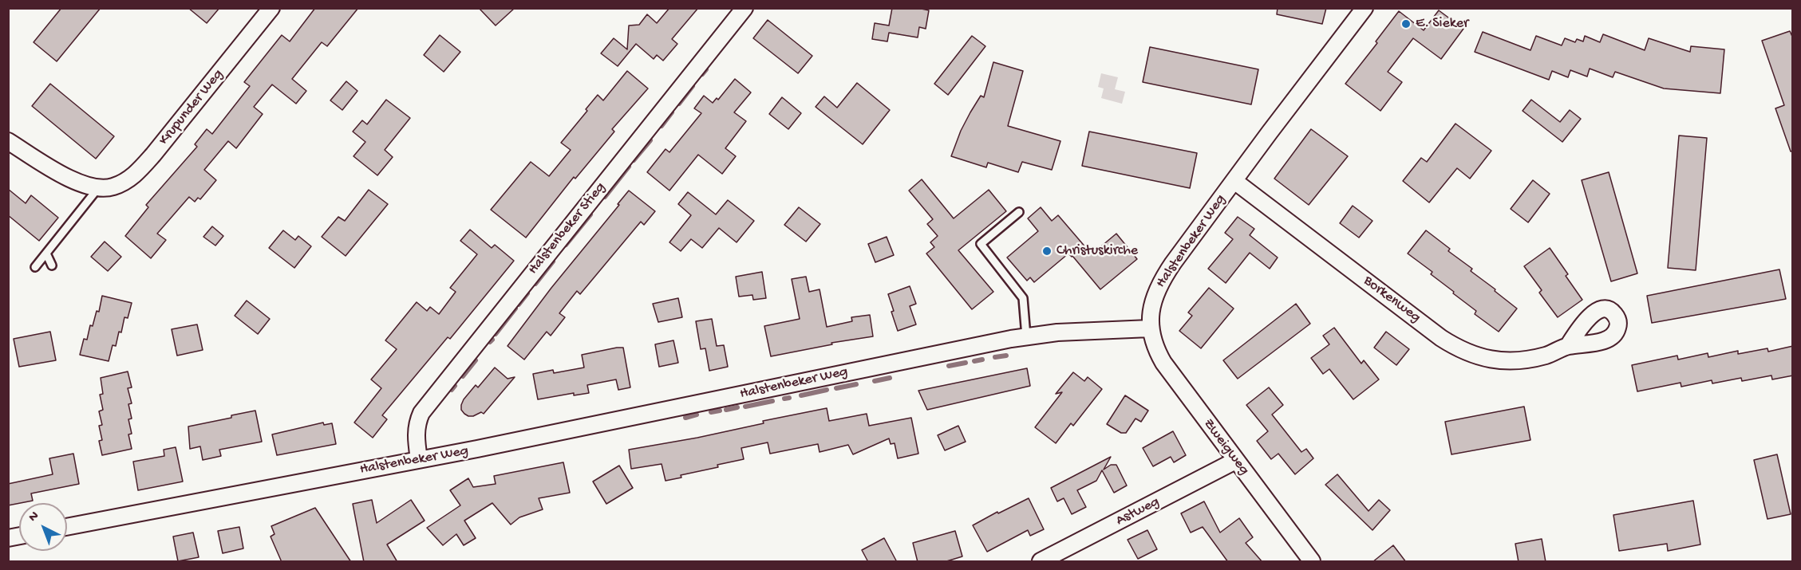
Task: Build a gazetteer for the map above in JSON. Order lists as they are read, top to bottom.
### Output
{
  "streets": {
    "street": [
      "Krupunder Weg",
      "Halstenbeker Stieg",
      "Halstenbeker Weg",
      "Borkenweg",
      "Zweigweg",
      "Astweg"
    ]
  },
  "crossings": [
    ["Halstenbeker Stieg", "Halstenbeker Weg"],
    ["Halstenbeker Weg", "Borkenweg"],
    ["Halstenbeker Weg", "Zweigweg"],
    ["Zweigweg", "Astweg"]
  ],
  "places": ["E. Sieker", "Christuskirche"],
  "north": "top left"
}
